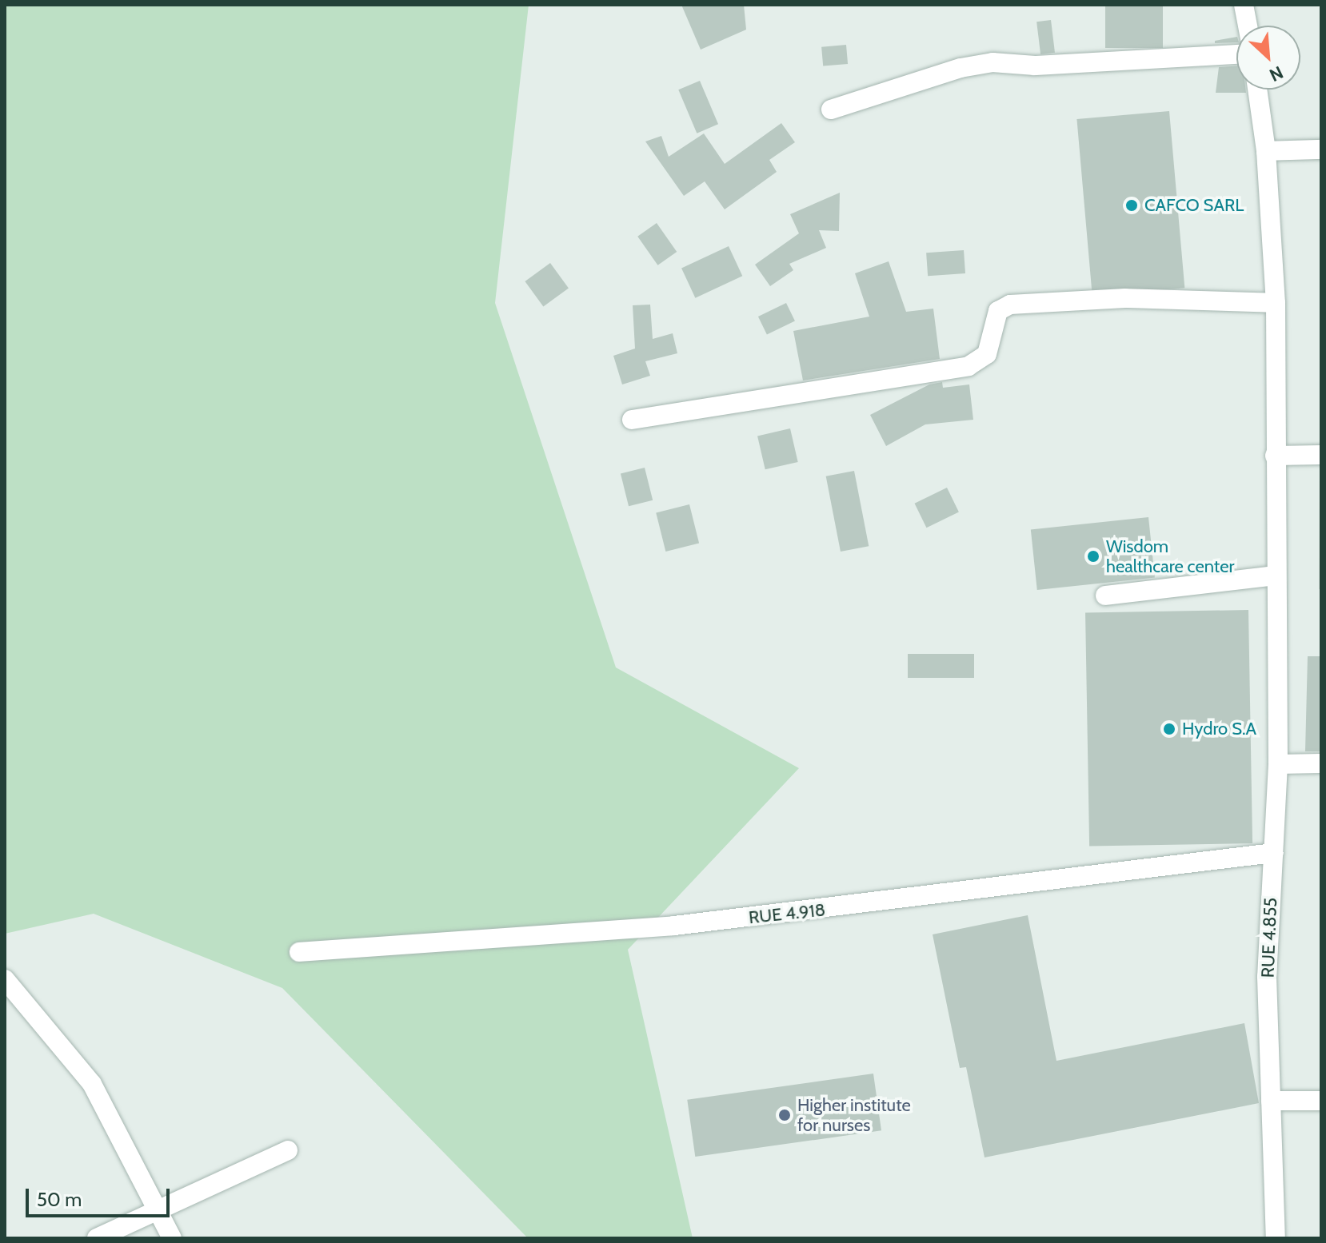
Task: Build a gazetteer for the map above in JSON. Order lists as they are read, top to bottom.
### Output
{
  "streets": {
    "street": ["RUE 4.918", "RUE 4.855"]
  },
  "crossings": [
    ["RUE 4.918", "RUE 4.855"]
  ],
  "places": [
    "CAFCO SARL",
    "Wisdom healthcare center",
    "Hydro S.A",
    "Higher institute for nurses"
  ],
  "scale_bar": "50 m",
  "north": "bottom right"
}
